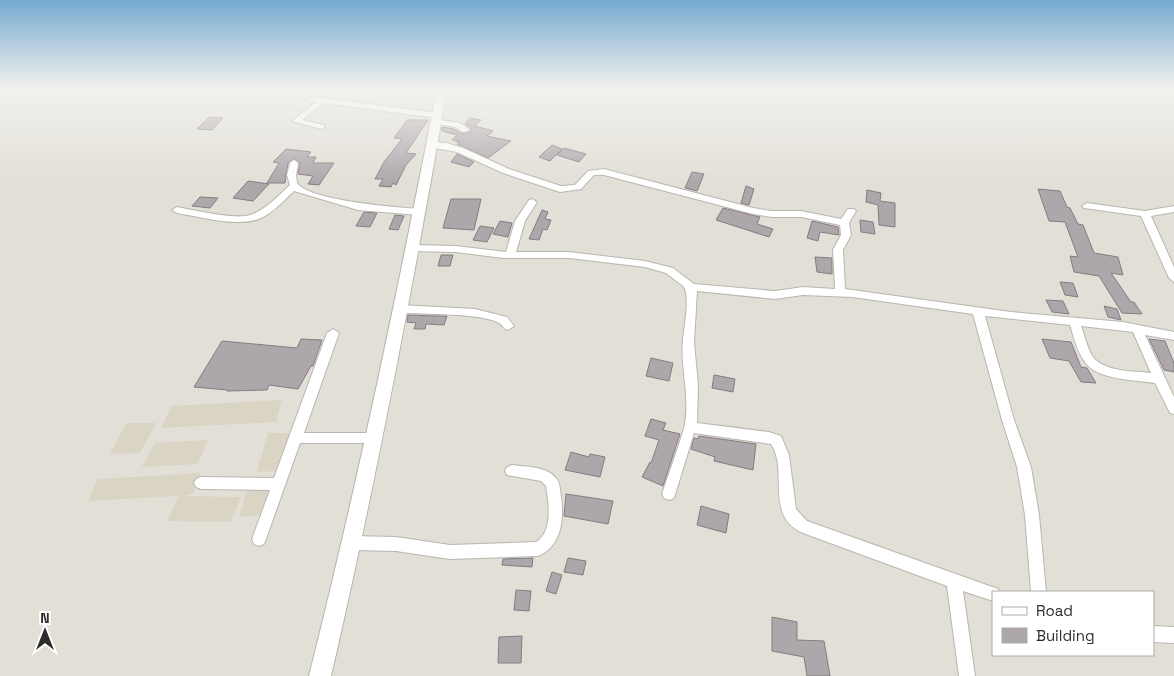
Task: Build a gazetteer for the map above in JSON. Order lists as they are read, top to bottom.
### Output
{
  "legend": ["Road", "Building"],
  "north": "top"
}
